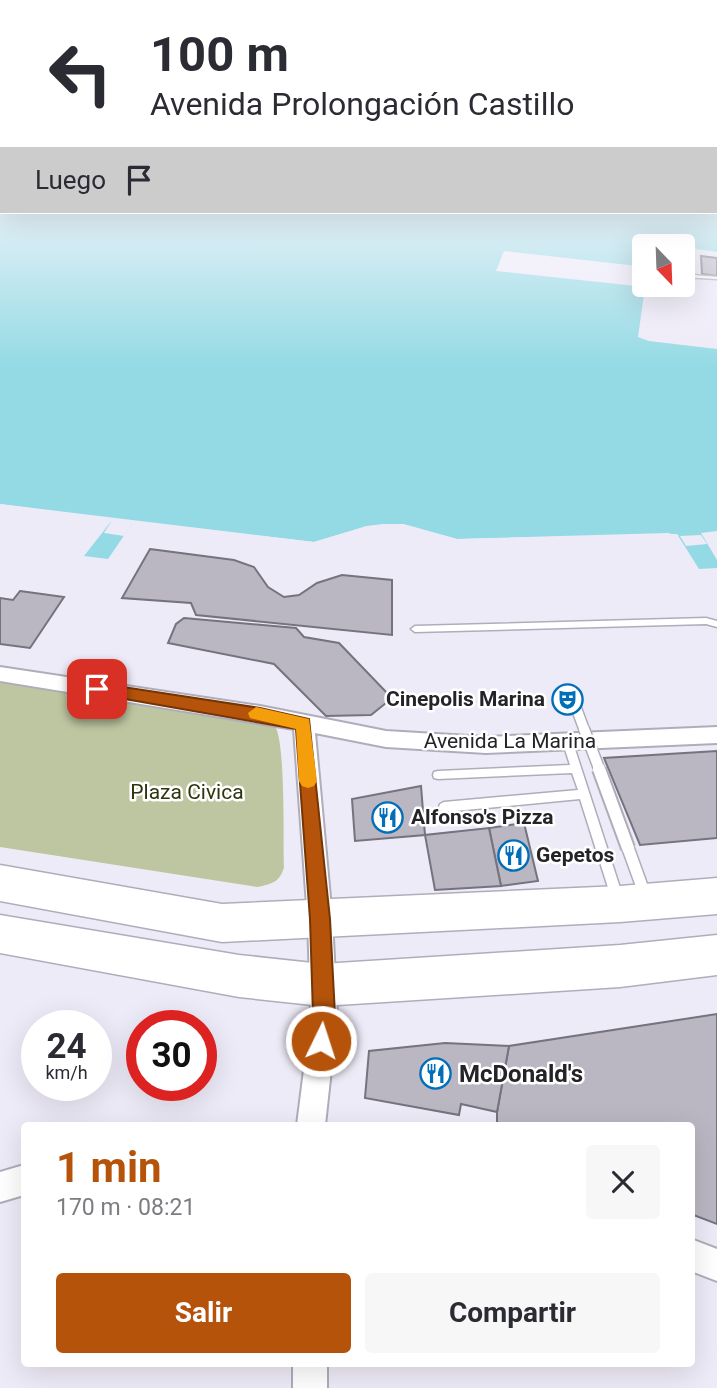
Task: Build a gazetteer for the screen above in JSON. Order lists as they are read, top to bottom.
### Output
{
  "streets": {
    "street": ["Avenida La Marina"]
  },
  "parks": ["Plaza Civica"],
  "places": {
    "theatre": ["Cinepolis Marina"],
    "restaurant": ["Alfonso's Pizza", "Gepetos", "McDonald's"]
  },
  "north": "bottom right",
  "page": {
    "turn": ["100 m", "Avenida Prolongación Castillo"],
    "then": "Luego",
    "speed": "24 km/h",
    "limit": "30",
    "heading": ["1 min", "170 m · 08:21"],
    "buttons": ["Salir", "Compartir"]
  }
}
